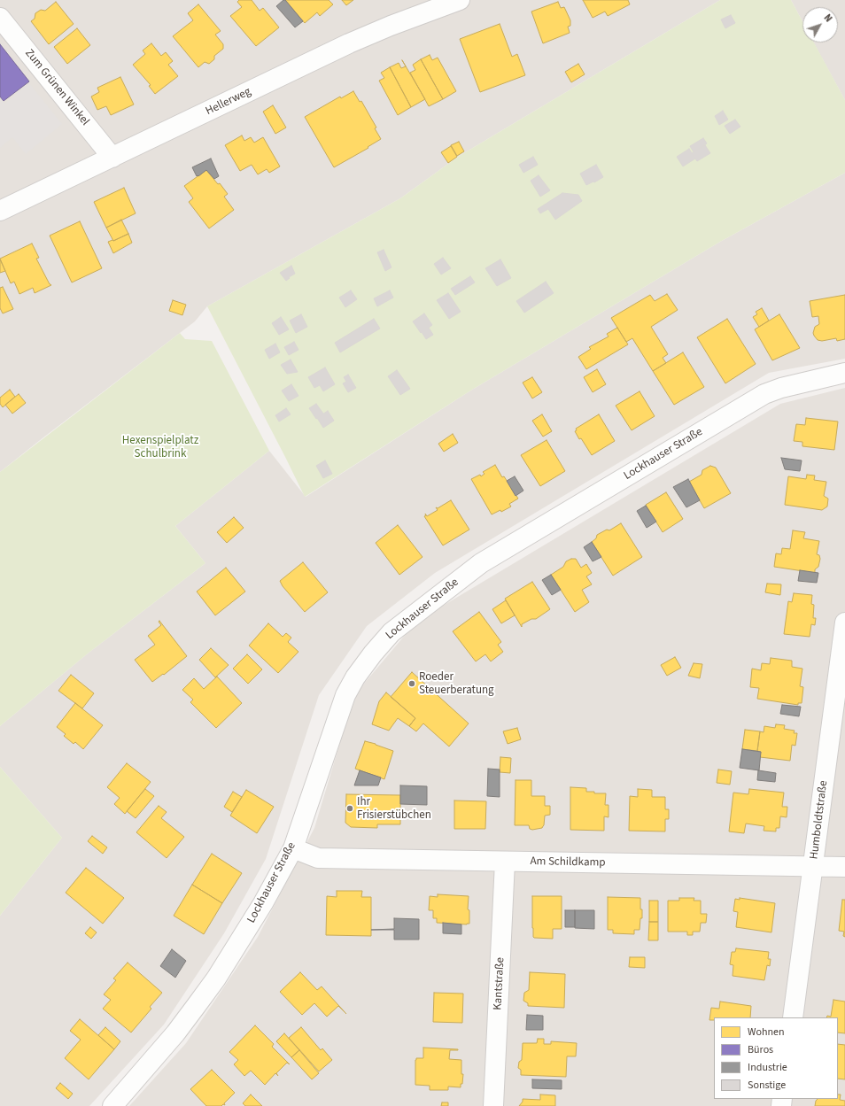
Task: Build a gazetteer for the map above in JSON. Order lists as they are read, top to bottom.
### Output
{
  "streets": {
    "street": [
      "Zum Grünen Winkel",
      "Hellerweg",
      "Lockhauser Straße",
      "Humboldtstraße",
      "Am Schildkamp",
      "Kantstraße"
    ]
  },
  "crossings": [
    ["Zum Grünen Winkel", "Hellerweg"],
    ["Lockhauser Straße", "Am Schildkamp"],
    ["Humboldtstraße", "Am Schildkamp"],
    ["Am Schildkamp", "Kantstraße"]
  ],
  "parks": ["Hexenspielplatz Schulbrink"],
  "places": ["Roeder Steuerberatung", "Ihr Frisierstübchen"],
  "legend": [
    "Wohnen",
    "Büros",
    "Industrie",
    "Sonstige"
  ],
  "north": "top right"
}
